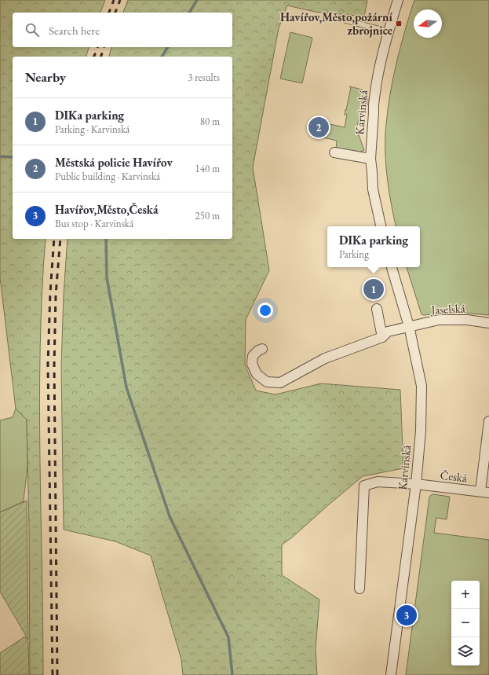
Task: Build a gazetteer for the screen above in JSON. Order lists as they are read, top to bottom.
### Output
{
  "streets": {
    "street": ["Karvinská", "Jaselská", "Česká"]
  },
  "crossings": [
    ["Karvinská", "Jaselská"],
    ["Karvinská", "Česká"]
  ],
  "places": {
    "transit": ["Havířov,Město,požární zbrojnice"]
  },
  "north": "left",
  "page": {
    "search": "Search here",
    "heading": ["Nearby", "3 results"],
    "list": [
      {
        "mark": "1",
        "name": "DIKa parking",
        "note": "Parking · Karvinská",
        "value": "80 m"
      },
      {
        "mark": "2",
        "name": "Městská policie Havířov",
        "note": "Public building · Karvinská",
        "value": "140 m"
      },
      {
        "mark": "3",
        "name": "Havířov,Město,Česká",
        "note": "Bus stop · Karvinská",
        "value": "250 m"
      }
    ],
    "pins": ["2", "1", "3"],
    "popup": ["DIKa parking", "Parking"],
    "map_buttons": ["+", "−"]
  }
}
